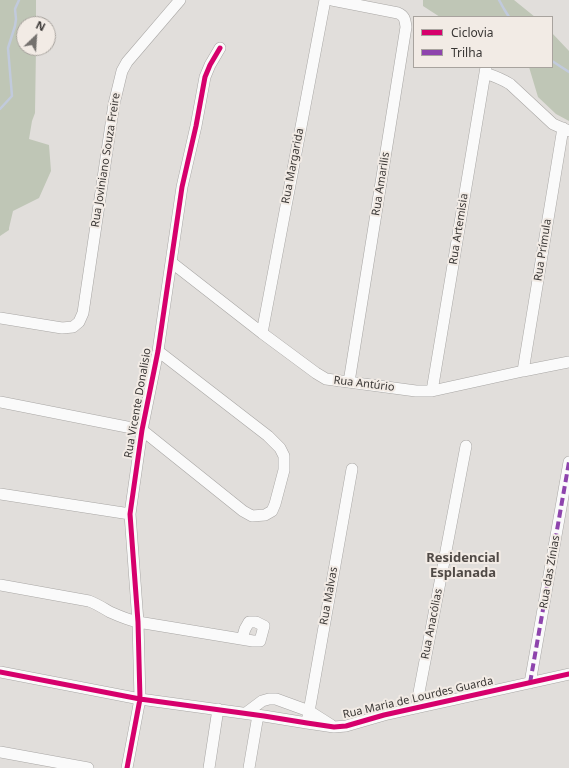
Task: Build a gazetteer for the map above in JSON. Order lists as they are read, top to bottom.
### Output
{
  "streets": {
    "street": [
      "Rua Joviniano Souza Freire",
      "Rua Margarida",
      "Rua Amarilis",
      "Rua Artemisia",
      "Rua Prímula",
      "Rua Antúrio",
      "Rua Vicente Donalisio",
      "Rua das Zínias",
      "Rua Malvas",
      "Rua Anacólias",
      "Rua Maria de Lourdes Guarda"
    ]
  },
  "crossings": [
    ["Rua Margarida", "Rua Antúrio"],
    ["Rua Amarilis", "Rua Antúrio"],
    ["Rua Artemisia", "Rua Antúrio"],
    ["Rua Prímula", "Rua Antúrio"],
    ["Rua Antúrio", "Rua Vicente Donalisio"],
    ["Rua das Zínias", "Rua Maria de Lourdes Guarda"],
    ["Rua Malvas", "Rua Maria de Lourdes Guarda"],
    ["Rua Anacólias", "Rua Maria de Lourdes Guarda"]
  ],
  "districts": ["Residencial Esplanada"],
  "legend": ["Ciclovia", "Trilha"],
  "north": "top right"
}
